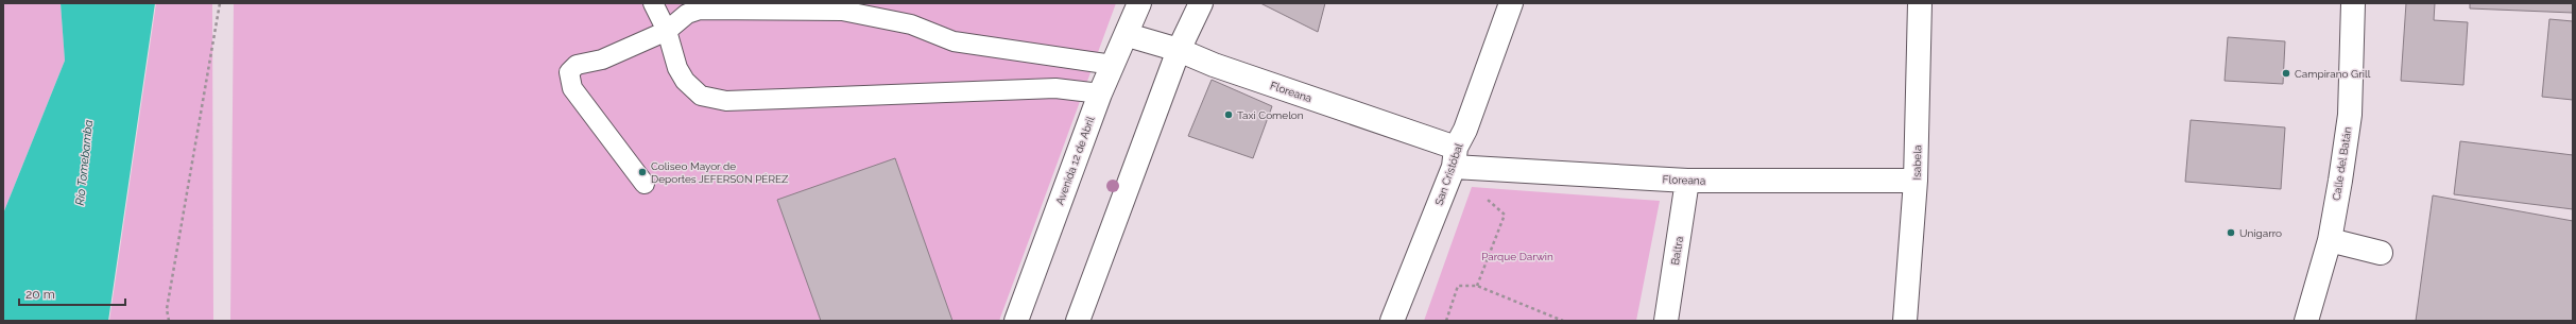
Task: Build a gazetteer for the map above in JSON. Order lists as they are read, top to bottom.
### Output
{
  "streets": {
    "street": [
      "Floreana",
      "Avenida 12 de Abril",
      "Isabela",
      "Calle del Batán",
      "San Cristóbal",
      "Baltra"
    ]
  },
  "crossings": [
    ["Floreana", "Avenida 12 de Abril"],
    ["Floreana", "Isabela"],
    ["Floreana", "San Cristóbal"],
    ["Floreana", "Baltra"]
  ],
  "water": ["Río Tomebamba"],
  "parks": ["Parque Darwin"],
  "places": [
    "Campirano Grill",
    "Taxi Comelon",
    "Coliseo Mayor de Deportes JEFERSON PÉREZ",
    "Unigarro"
  ],
  "scale_bar": "20 m"
}
